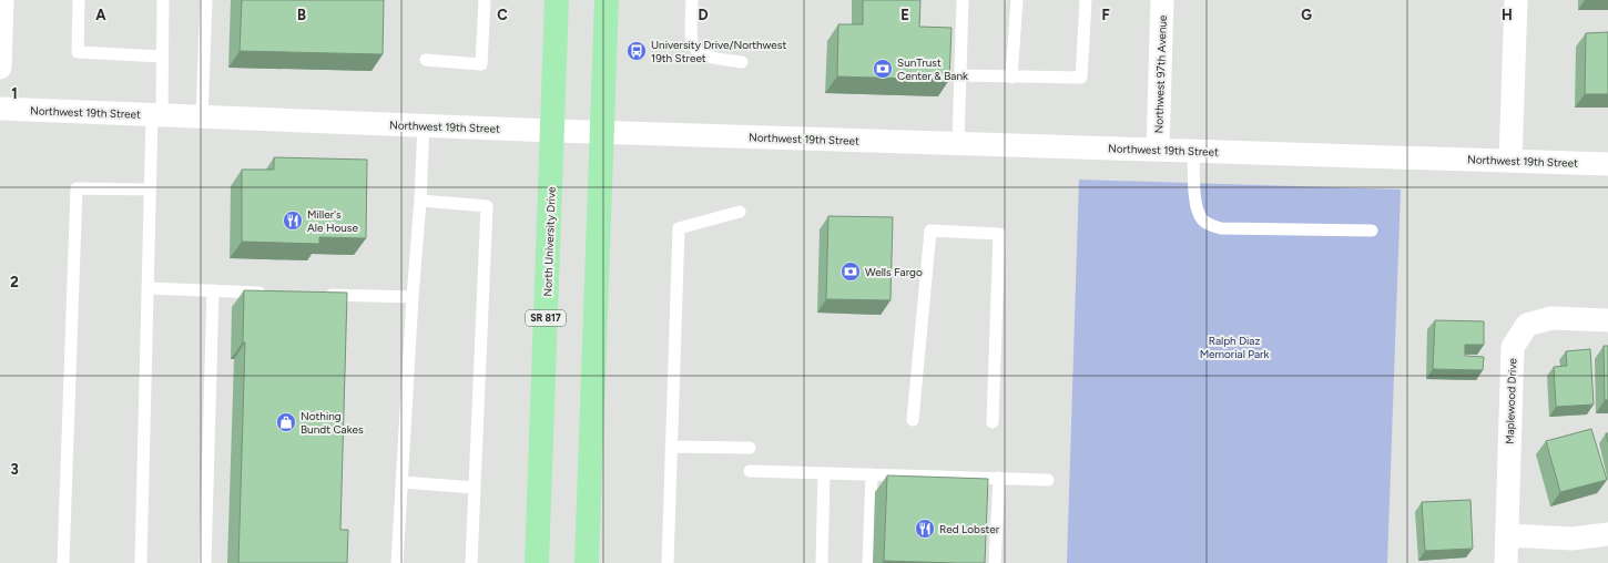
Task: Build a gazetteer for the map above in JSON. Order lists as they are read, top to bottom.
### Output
{
  "streets": {
    "main road": ["North University Drive", "SR 817"],
    "street": ["Northwest 97th Avenue", "Northwest 19th Street", "Maplewood Drive"]
  },
  "crossings": [
    ["Northwest 97th Avenue", "Northwest 19th Street"],
    ["Northwest 19th Street", "North University Drive"]
  ],
  "parks": ["Ralph Diaz Memorial Park"],
  "places": {
    "bus stop": ["University Drive/Northwest 19th Street"],
    "bank": ["SunTrust Center & Bank", "Wells Fargo"],
    "restaurant": ["Miller's Ale House", "Red Lobster"],
    "shop": ["Nothing Bundt Cakes"]
  },
  "grid": {
    "columns": [
      "A",
      "B",
      "C",
      "D",
      "E",
      "F",
      "G",
      "H"
    ],
    "rows": ["1", "2", "3"]
  }
}
